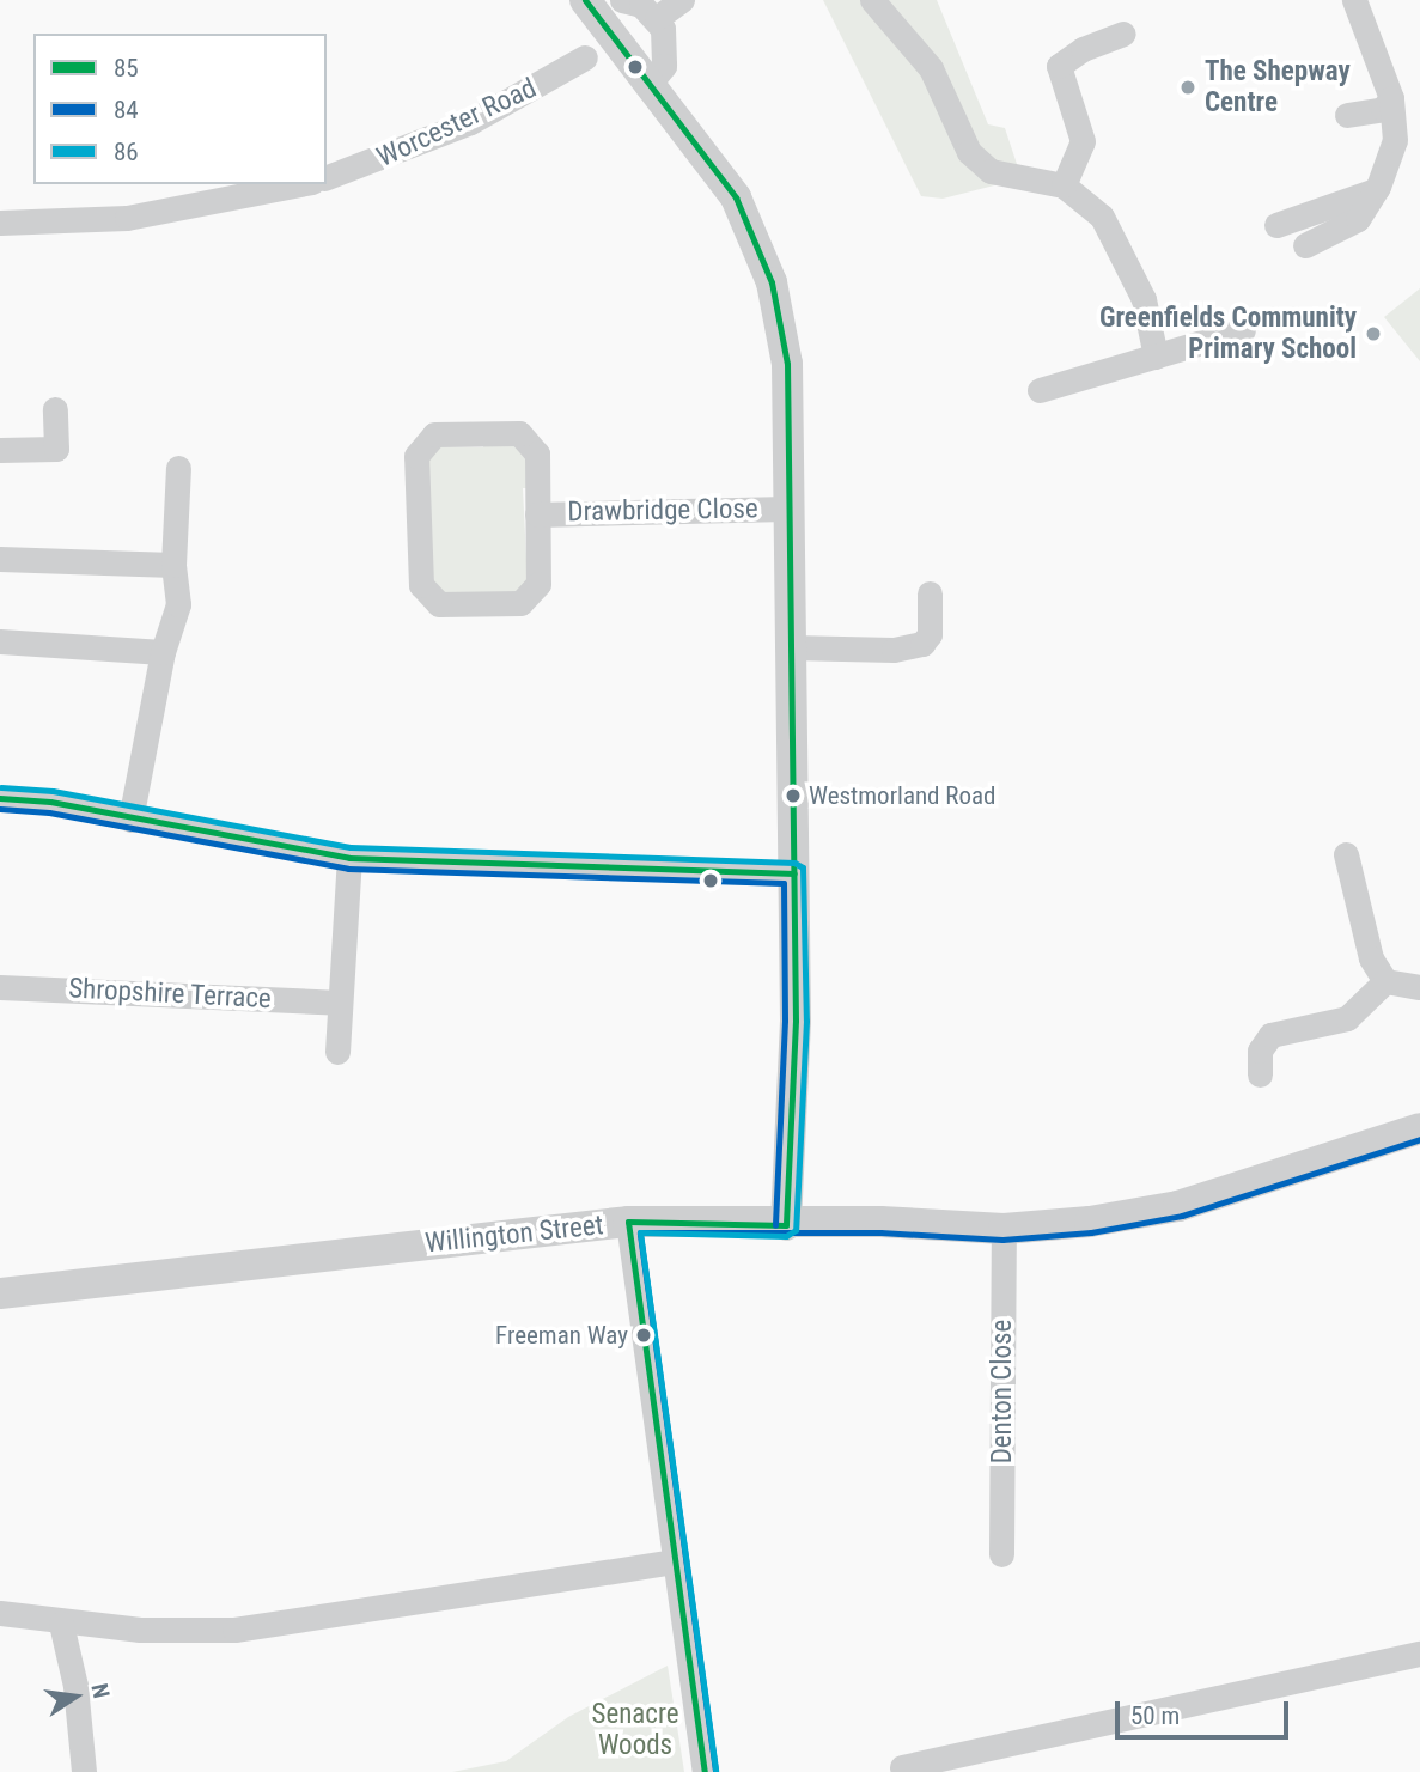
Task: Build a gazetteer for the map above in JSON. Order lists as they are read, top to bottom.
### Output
{
  "streets": {
    "street": [
      "Worcester Road",
      "Drawbridge Close",
      "Shropshire Terrace",
      "Willington Street",
      "Denton Close"
    ]
  },
  "crossings": [
    ["Willington Street", "Denton Close"]
  ],
  "parks": ["Senacre Woods"],
  "places": [
    "The Shepway Centre",
    "Greenfields Community Primary School",
    "Westmorland Road",
    "Freeman Way"
  ],
  "lines": ["transit line 85", "transit line 86", "transit line 84"],
  "legend": ["85", "84", "86"],
  "scale_bar": "50 m",
  "north": "right"
}
